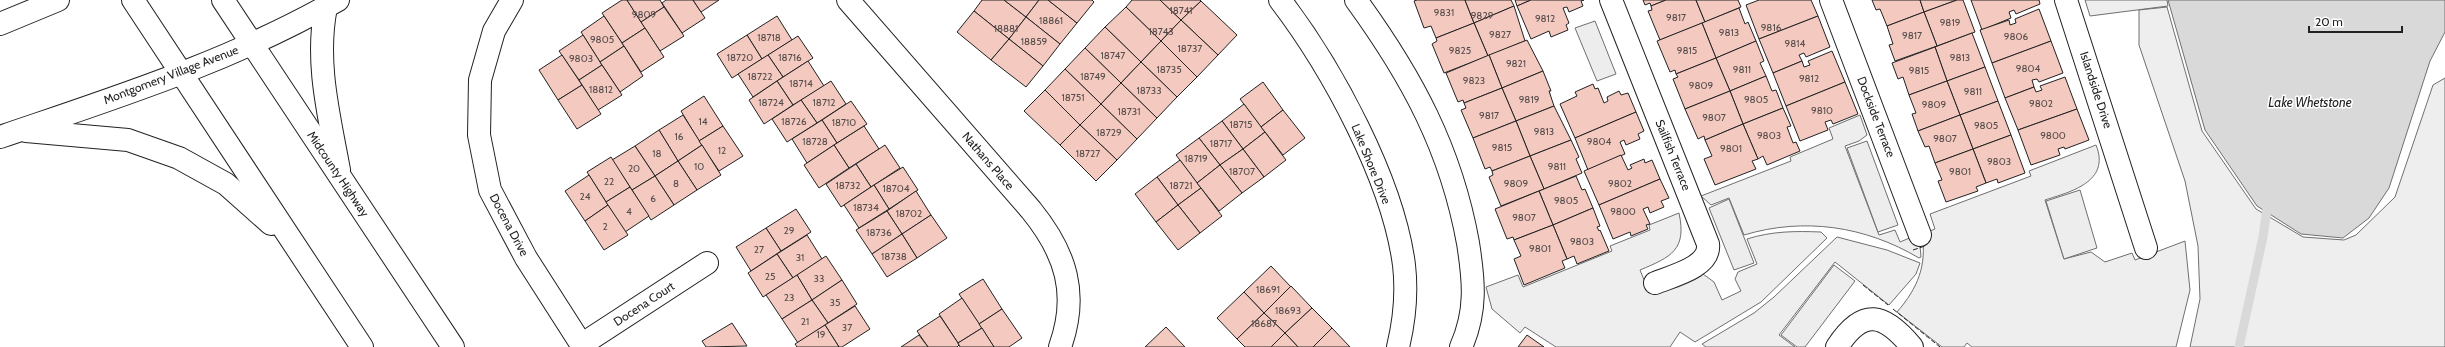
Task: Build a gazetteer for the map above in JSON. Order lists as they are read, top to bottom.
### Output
{
  "streets": {
    "street": [
      "Montgomery Village Avenue",
      "Islandside Drive",
      "Dockside Terrace",
      "Sailfish Terrace",
      "Nathans Place",
      "Lake Shore Drive",
      "Midcounty Highway",
      "Docena Drive",
      "Docena Court"
    ]
  },
  "crossings": [
    ["Montgomery Village Avenue", "Midcounty Highway"],
    ["Docena Drive", "Docena Court"]
  ],
  "water": ["Lake Whetstone"],
  "house_numbers": [
    "18741",
    "9831",
    "9809",
    "9829",
    "9817",
    "9812",
    "18861",
    "9819",
    "9816",
    "18881",
    "18743",
    "9813",
    "9827",
    "9817",
    "9806",
    "18718",
    "9805",
    "18859",
    "9814",
    "18737",
    "9825",
    "9815",
    "18747",
    "18720",
    "18716",
    "9813",
    "9803",
    "9821",
    "9804",
    "18735",
    "9811",
    "9815",
    "18722",
    "18749",
    "9812",
    "9823",
    "18714",
    "9809",
    "18812",
    "18733",
    "9811",
    "18751",
    "9819",
    "9805",
    "18724",
    "18712",
    "9802",
    "9809",
    "9810",
    "18731",
    "9817",
    "9807",
    "14",
    "18726",
    "18710",
    "18715",
    "9805",
    "9813",
    "18729",
    "9803",
    "9800",
    "16",
    "9807",
    "18728",
    "9804",
    "18717",
    "9815",
    "9801",
    "12",
    "18",
    "18727",
    "18719",
    "9803",
    "10",
    "9811",
    "20",
    "18707",
    "9801",
    "22",
    "8",
    "9809",
    "9802",
    "18732",
    "18721",
    "18704",
    "24",
    "6",
    "9805",
    "18734",
    "4",
    "9800",
    "18702",
    "9807",
    "2",
    "29",
    "18736",
    "9803",
    "9801",
    "27",
    "18738",
    "31",
    "25",
    "33",
    "18691",
    "23",
    "35",
    "18693",
    "21",
    "18687",
    "37",
    "19"
  ],
  "scale_bar": "20 m"
}
